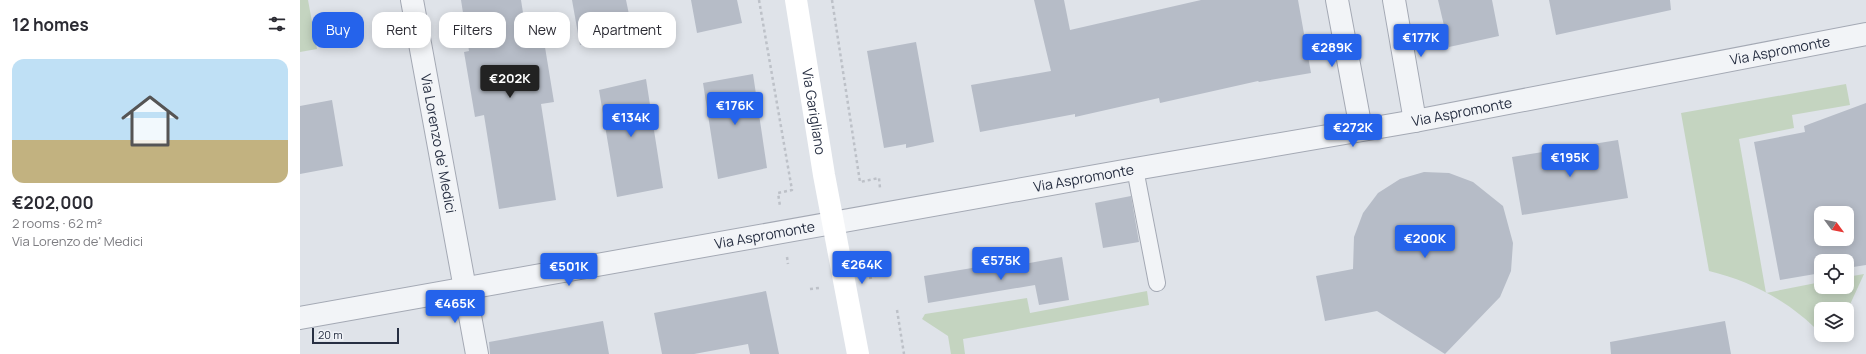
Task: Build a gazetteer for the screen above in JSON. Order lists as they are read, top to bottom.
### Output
{
  "streets": {
    "main road": ["Via Garigliano"],
    "street": ["Via Aspromonte", "Via Lorenzo de' Medici"]
  },
  "crossings": [
    ["Via Aspromonte", "Via Garigliano"],
    ["Via Aspromonte", "Via Lorenzo de' Medici"]
  ],
  "scale_bar": "20 m",
  "north": "bottom right",
  "page": {
    "heading": "12 homes",
    "chip": [
      "Buy",
      "Rent",
      "Filters",
      "New",
      "Apartment"
    ],
    "price": [
      "€177K",
      "€289K",
      "€202K",
      "€176K",
      "€134K",
      "€272K",
      "€195K",
      "€200K",
      "€575K",
      "€264K",
      "€501K",
      "€465K"
    ],
    "list": [
      {
        "name": "€202,000",
        "note": "2 rooms · 62 m² · Via Lorenzo de' Medici"
      }
    ],
    "scale": "20 m"
  }
}
